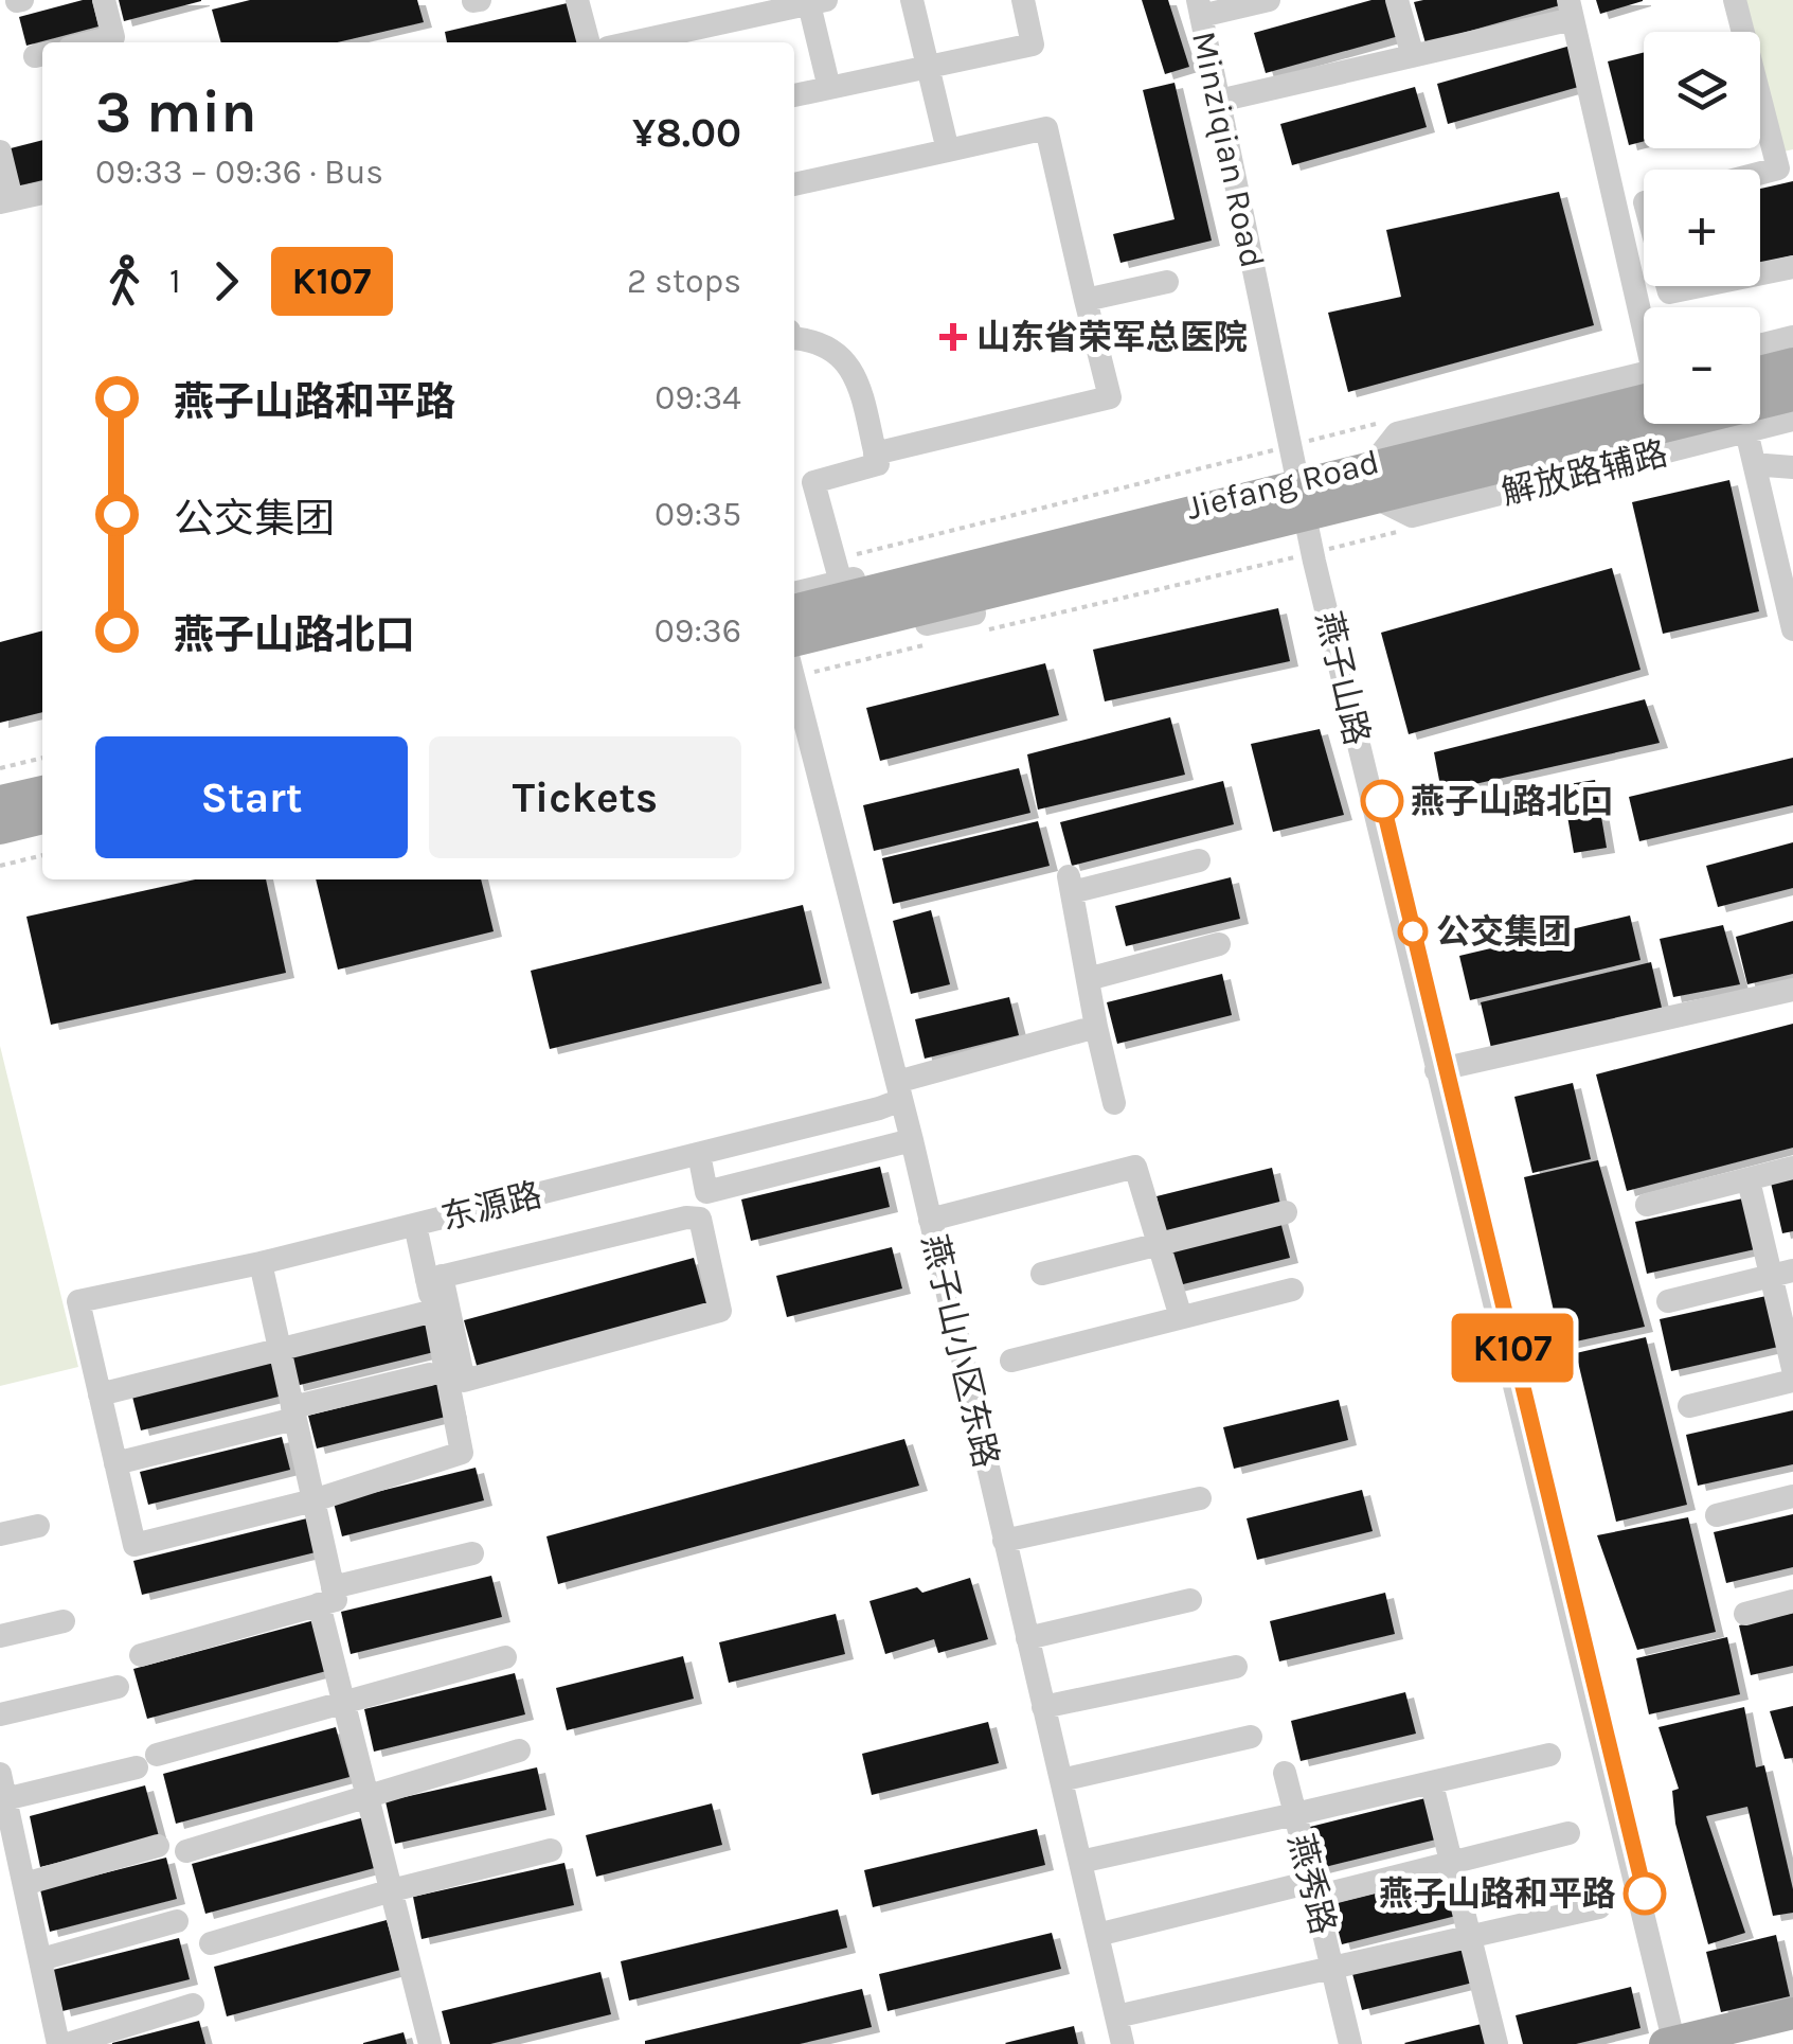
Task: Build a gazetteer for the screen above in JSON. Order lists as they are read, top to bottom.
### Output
{
  "streets": {
    "main road": ["Jiefang Road"],
    "street": [
      "Minziqian Road",
      "解放路辅路",
      "燕子山路",
      "东源路",
      "燕子山小区东路",
      "燕秀路"
    ]
  },
  "crossings": [
    ["Minziqian Road", "Jiefang Road"],
    ["Minziqian Road", "燕子山路"],
    ["解放路辅路", "Jiefang Road"],
    ["Jiefang Road", "燕子山路"],
    ["东源路", "燕子山小区东路"],
    ["燕子山小区东路", "燕秀路"]
  ],
  "places": {
    "health": ["山东省荣军总医院"],
    "other": ["燕子山路北口", "公交集团", "燕子山路和平路"]
  },
  "lines": ["bus line K107"],
  "page": {
    "on_map": "K107",
    "map_buttons": ["+", "−"],
    "heading": ["3 min", "09:33 – 09:36 · Bus", "¥8.00"],
    "legs": ["1", "K107", "2 stops"],
    "list": [
      {
        "name": "燕子山路和平路",
        "value": "09:34"
      },
      {
        "name": "公交集团",
        "value": "09:35"
      },
      {
        "name": "燕子山路北口",
        "value": "09:36"
      }
    ],
    "buttons": ["Start", "Tickets"]
  }
}
